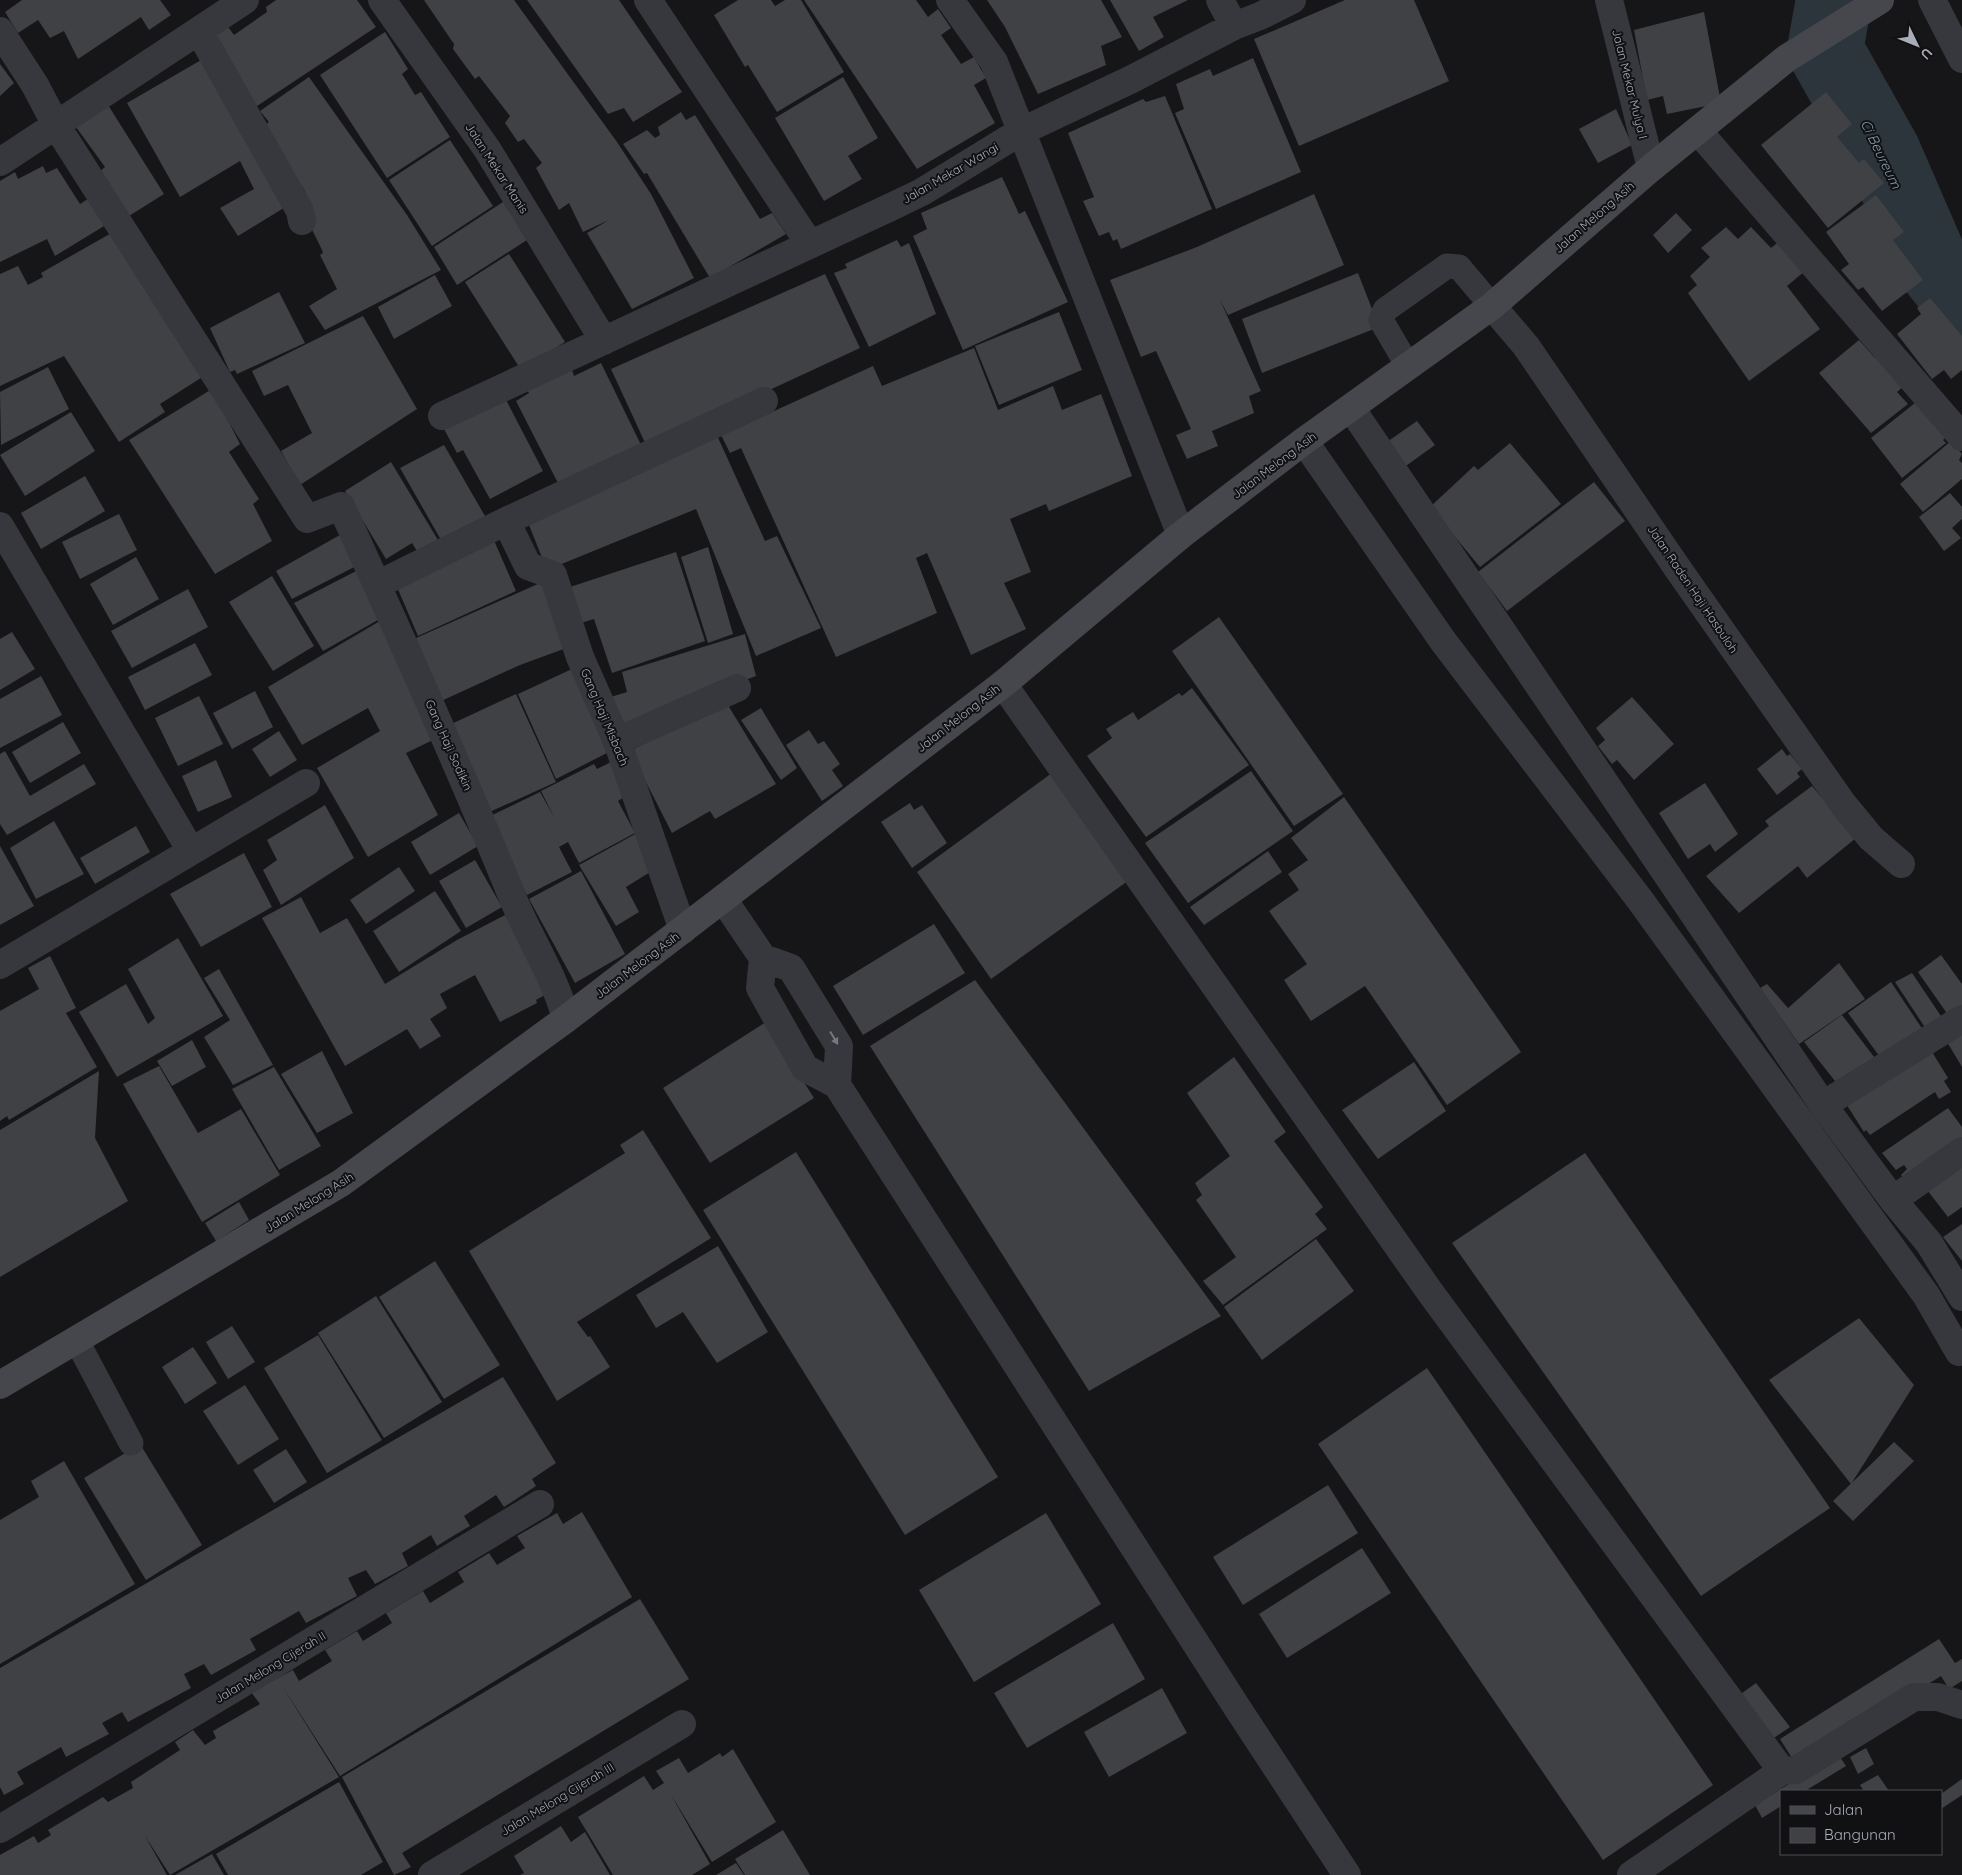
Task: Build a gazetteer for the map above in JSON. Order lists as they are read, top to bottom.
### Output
{
  "streets": {
    "main road": ["Jalan Melong Asih"],
    "street": [
      "Jalan Mekar Mulya I",
      "Jalan Mekar Manis",
      "Jalan Mekar Wangi",
      "Jalan Raden Haji Hasbuloh",
      "Gang Haji Misbach",
      "Gang Haji Sodikin",
      "Jalan Melong Cijerah II",
      "Jalan Melong Cijerah III"
    ]
  },
  "crossings": [
    ["Jalan Mekar Mulya I", "Jalan Melong Asih"],
    ["Jalan Mekar Manis", "Jalan Mekar Wangi"],
    ["Jalan Melong Asih", "Jalan Raden Haji Hasbuloh"],
    ["Jalan Melong Asih", "Gang Haji Misbach"],
    ["Jalan Melong Asih", "Gang Haji Sodikin"]
  ],
  "water": ["Ci Beureum"],
  "legend": ["Jalan", "Bangunan"],
  "north": "bottom right"
}
